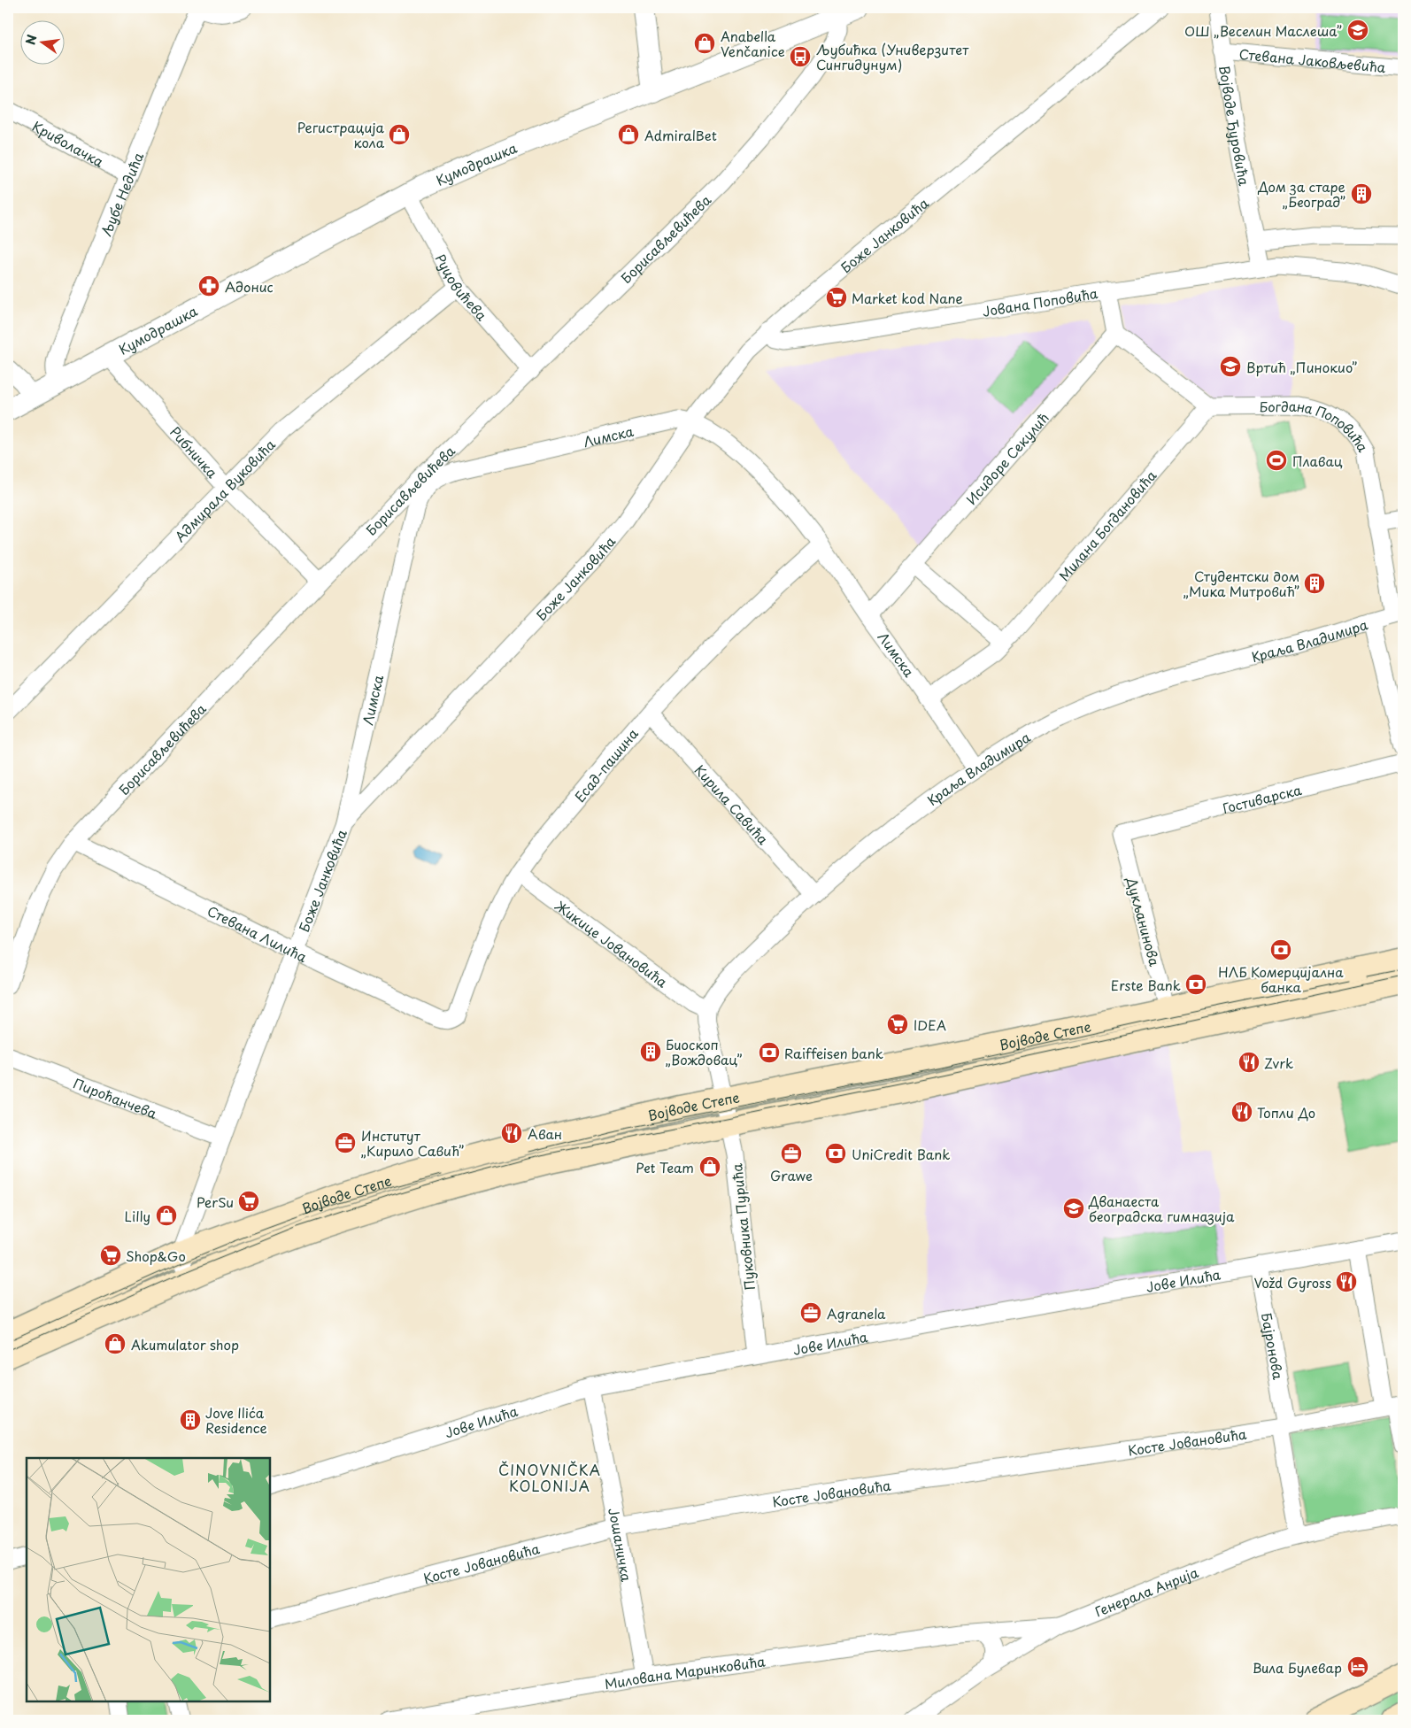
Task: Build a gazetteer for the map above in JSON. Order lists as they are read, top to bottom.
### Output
{
  "streets": {
    "main road": ["Војводе Степе"],
    "street": [
      "Стевана Јаковљевића",
      "Војводе Ђуровића",
      "Криволачка",
      "Кумодрашка",
      "Љубе Недића",
      "Боже Јанковића",
      "Борисављевићева",
      "Руцовићева",
      "Јована Поповића",
      "Богдана Поповића",
      "Лимска",
      "Рибничка",
      "Исидоре Секулић",
      "Адмирала Вуковића",
      "Милана Богдановића",
      "Краља Владимира",
      "Есад-пашина",
      "Гостиварска",
      "Кирила Савића",
      "Дукљанинова",
      "Стевана Лилића",
      "Жикице Јовановића",
      "Пироћанчева",
      "Пуковника Пурића",
      "Јове Илића",
      "Бајронова",
      "Косте Јовановића",
      "Јошаничка",
      "Генерала Анрија",
      "Милована Маринковића"
    ]
  },
  "crossings": [
    ["Стевана Јаковљевића", "Војводе Ђуровића"],
    ["Војводе Ђуровића", "Јована Поповића"],
    ["Криволачка", "Љубе Недића"],
    ["Кумодрашка", "Љубе Недића"],
    ["Кумодрашка", "Борисављевићева"],
    ["Кумодрашка", "Руцовићева"],
    ["Кумодрашка", "Рибничка"],
    ["Боже Јанковића", "Јована Поповића"],
    ["Боже Јанковића", "Лимска"],
    ["Боже Јанковића", "Стевана Лилића"],
    ["Боже Јанковића", "Војводе Степе"],
    ["Боже Јанковића", "Пироћанчева"],
    ["Борисављевићева", "Руцовићева"],
    ["Борисављевићева", "Рибничка"],
    ["Борисављевићева", "Стевана Лилића"],
    ["Руцовићева", "Адмирала Вуковића"],
    ["Богдана Поповића", "Милана Богдановића"],
    ["Богдана Поповића", "Краља Владимира"],
    ["Лимска", "Исидоре Секулић"],
    ["Лимска", "Милана Богдановића"],
    ["Лимска", "Краља Владимира"],
    ["Лимска", "Есад-пашина"],
    ["Рибничка", "Адмирала Вуковића"],
    ["Краља Владимира", "Кирила Савића"],
    ["Краља Владимира", "Жикице Јовановића"],
    ["Есад-пашина", "Кирила Савића"],
    ["Есад-пашина", "Стевана Лилића"],
    ["Есад-пашина", "Жикице Јовановића"],
    ["Гостиварска", "Дукљанинова"],
    ["Дукљанинова", "Војводе Степе"],
    ["Војводе Степе", "Пуковника Пурића"],
    ["Пуковника Пурића", "Јове Илића"],
    ["Јове Илића", "Бајронова"],
    ["Јове Илића", "Јошаничка"],
    ["Бајронова", "Косте Јовановића"],
    ["Бајронова", "Генерала Анрија"],
    ["Косте Јовановића", "Јошаничка"],
    ["Јошаничка", "Милована Маринковића"],
    ["Генерала Анрија", "Милована Маринковића"]
  ],
  "districts": ["ČINOVNIČKA KOLONIJA"],
  "places": {
    "school or university": ["ОШ „Веселин Маслеша”", "Вртић „Пинокио”", "Дванаеста београдска гимназија"],
    "shop": [
      "Anabella Venčanice",
      "Регистрација кола",
      "AdmiralBet",
      "Pet Team",
      "Lilly",
      "Akumulator shop"
    ],
    "bus stop": ["Љубићка (Универзитет Сингидунум)"],
    "building": [
      "Дом за старе „Београд”",
      "Студентски дом „Мика Митровић”",
      "Биоскоп „Вождовац”",
      "Jove Ilića Residence"
    ],
    "pharmacy": ["Адонис"],
    "supermarket": [
      "Market kod Nane",
      "IDEA",
      "PerSu",
      "Shop&Go"
    ],
    "sports": ["Плавац"],
    "bank": [
      "НЛБ Комерцијална банка",
      "Erste Bank",
      "Raiffeisen bank",
      "UniCredit Bank"
    ],
    "restaurant": [
      "Zvrk",
      "Топли До",
      "Аван",
      "Vožd Gyross"
    ],
    "office": ["Институт „Кирило Савић”", "Grawe", "Agranela"],
    "hotel": ["Вила Булевар"]
  },
  "north": "left"
}
